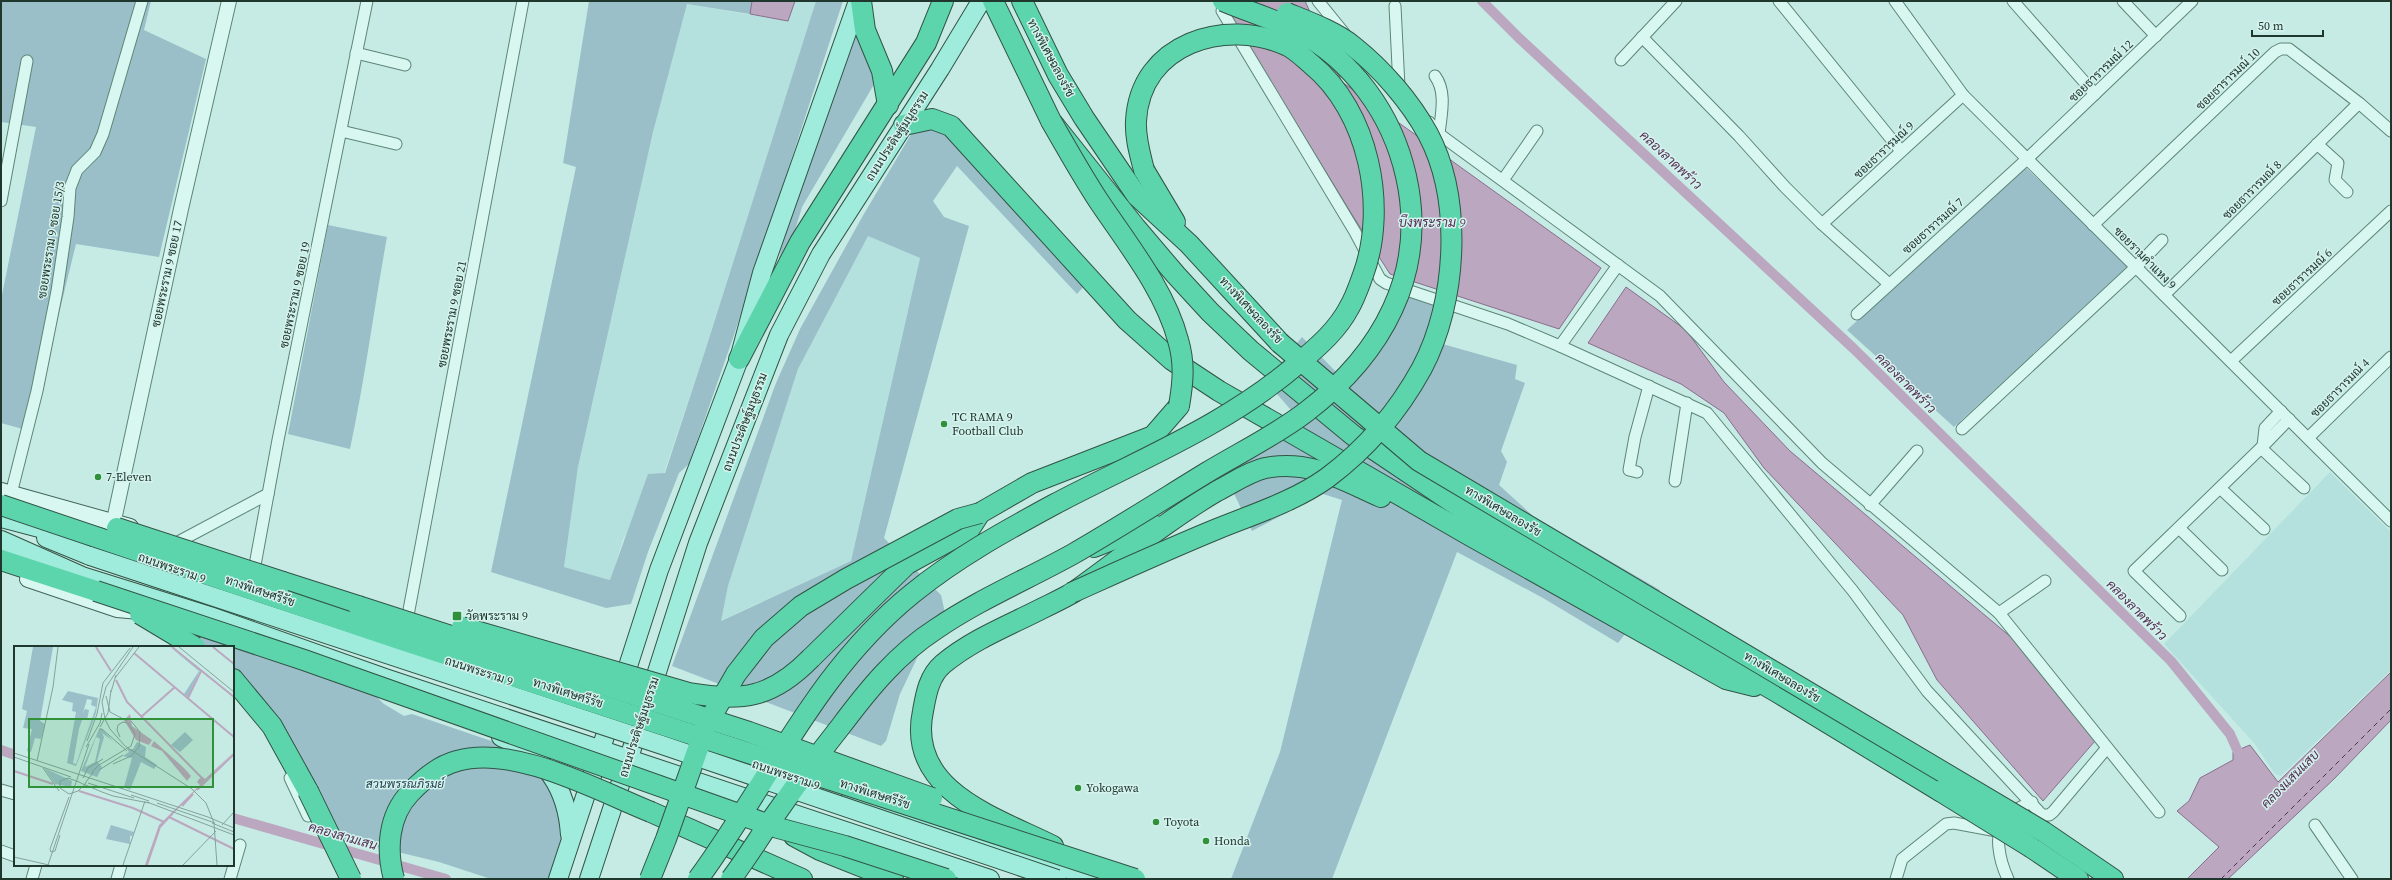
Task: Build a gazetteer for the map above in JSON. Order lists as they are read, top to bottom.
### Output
{
  "streets": {
    "highway": ["ทางพิเศษฉลองรัช", "ทางพิเศษศรีรัช"],
    "main road": ["ถนนประดิษฐ์มนูธรรม", "ถนนพระราม 9"],
    "street": [
      "ซอยธารารมณ์ 12",
      "ซอยธารารมณ์ 10",
      "ซอยธารารมณ์ 9",
      "ซอยธารารมณ์ 8",
      "ซอยธารารมณ์ 7",
      "ซอยพระราม 9 ซอย 15/3",
      "ซอยรามคำแหง 9",
      "ซอยพระราม 9 ซอย 17",
      "ซอยธารารมณ์ 6",
      "ซอยพระราม 9 ซอย 19",
      "ซอยพระราม 9 ซอย 21",
      "ซอยธารารมณ์ 4"
    ]
  },
  "crossings": [
    ["ซอยธารารมณ์ 12", "ซอยธารารมณ์ 7"],
    ["ซอยธารารมณ์ 12", "ซอยรามคำแหง 9"],
    ["ซอยธารารมณ์ 10", "ซอยธารารมณ์ 8"],
    ["ซอยธารารมณ์ 10", "ซอยรามคำแหง 9"],
    ["ถนนประดิษฐ์มนูธรรม", "ถนนพระราม 9"],
    ["ซอยธารารมณ์ 9", "ซอยรามคำแหง 9"],
    ["ซอยธารารมณ์ 8", "ซอยรามคำแหง 9"],
    ["ซอยธารารมณ์ 7", "ซอยรามคำแหง 9"],
    ["ซอยพระราม 9 ซอย 15/3", "ถนนพระราม 9"],
    ["ซอยพระราม 9 ซอย 15/3", "ทางพิเศษศรีรัช"],
    ["ซอยรามคำแหง 9", "ซอยธารารมณ์ 6"],
    ["ซอยรามคำแหง 9", "ซอยธารารมณ์ 4"],
    ["ซอยพระราม 9 ซอย 17", "ถนนพระราม 9"],
    ["ซอยพระราม 9 ซอย 19", "ถนนพระราม 9"],
    ["ซอยพระราม 9 ซอย 21", "ถนนพระราม 9"],
    ["ถนนพระราม 9", "ทางพิเศษศรีรัช"]
  ],
  "water": [
    "คลองลาดพร้าว",
    "บึงพระราม 9",
    "คลองแสนแสบ",
    "คลองสามเสน"
  ],
  "parks": ["สวนพรรณภิรมย์"],
  "places": {
    "other": [
      "TC RAMA 9 Football Club",
      "7-Eleven",
      "Yokogawa",
      "Toyota",
      "Honda"
    ],
    "transit": ["วัดพระราม 9"]
  },
  "scale_bar": "50 m"
}
